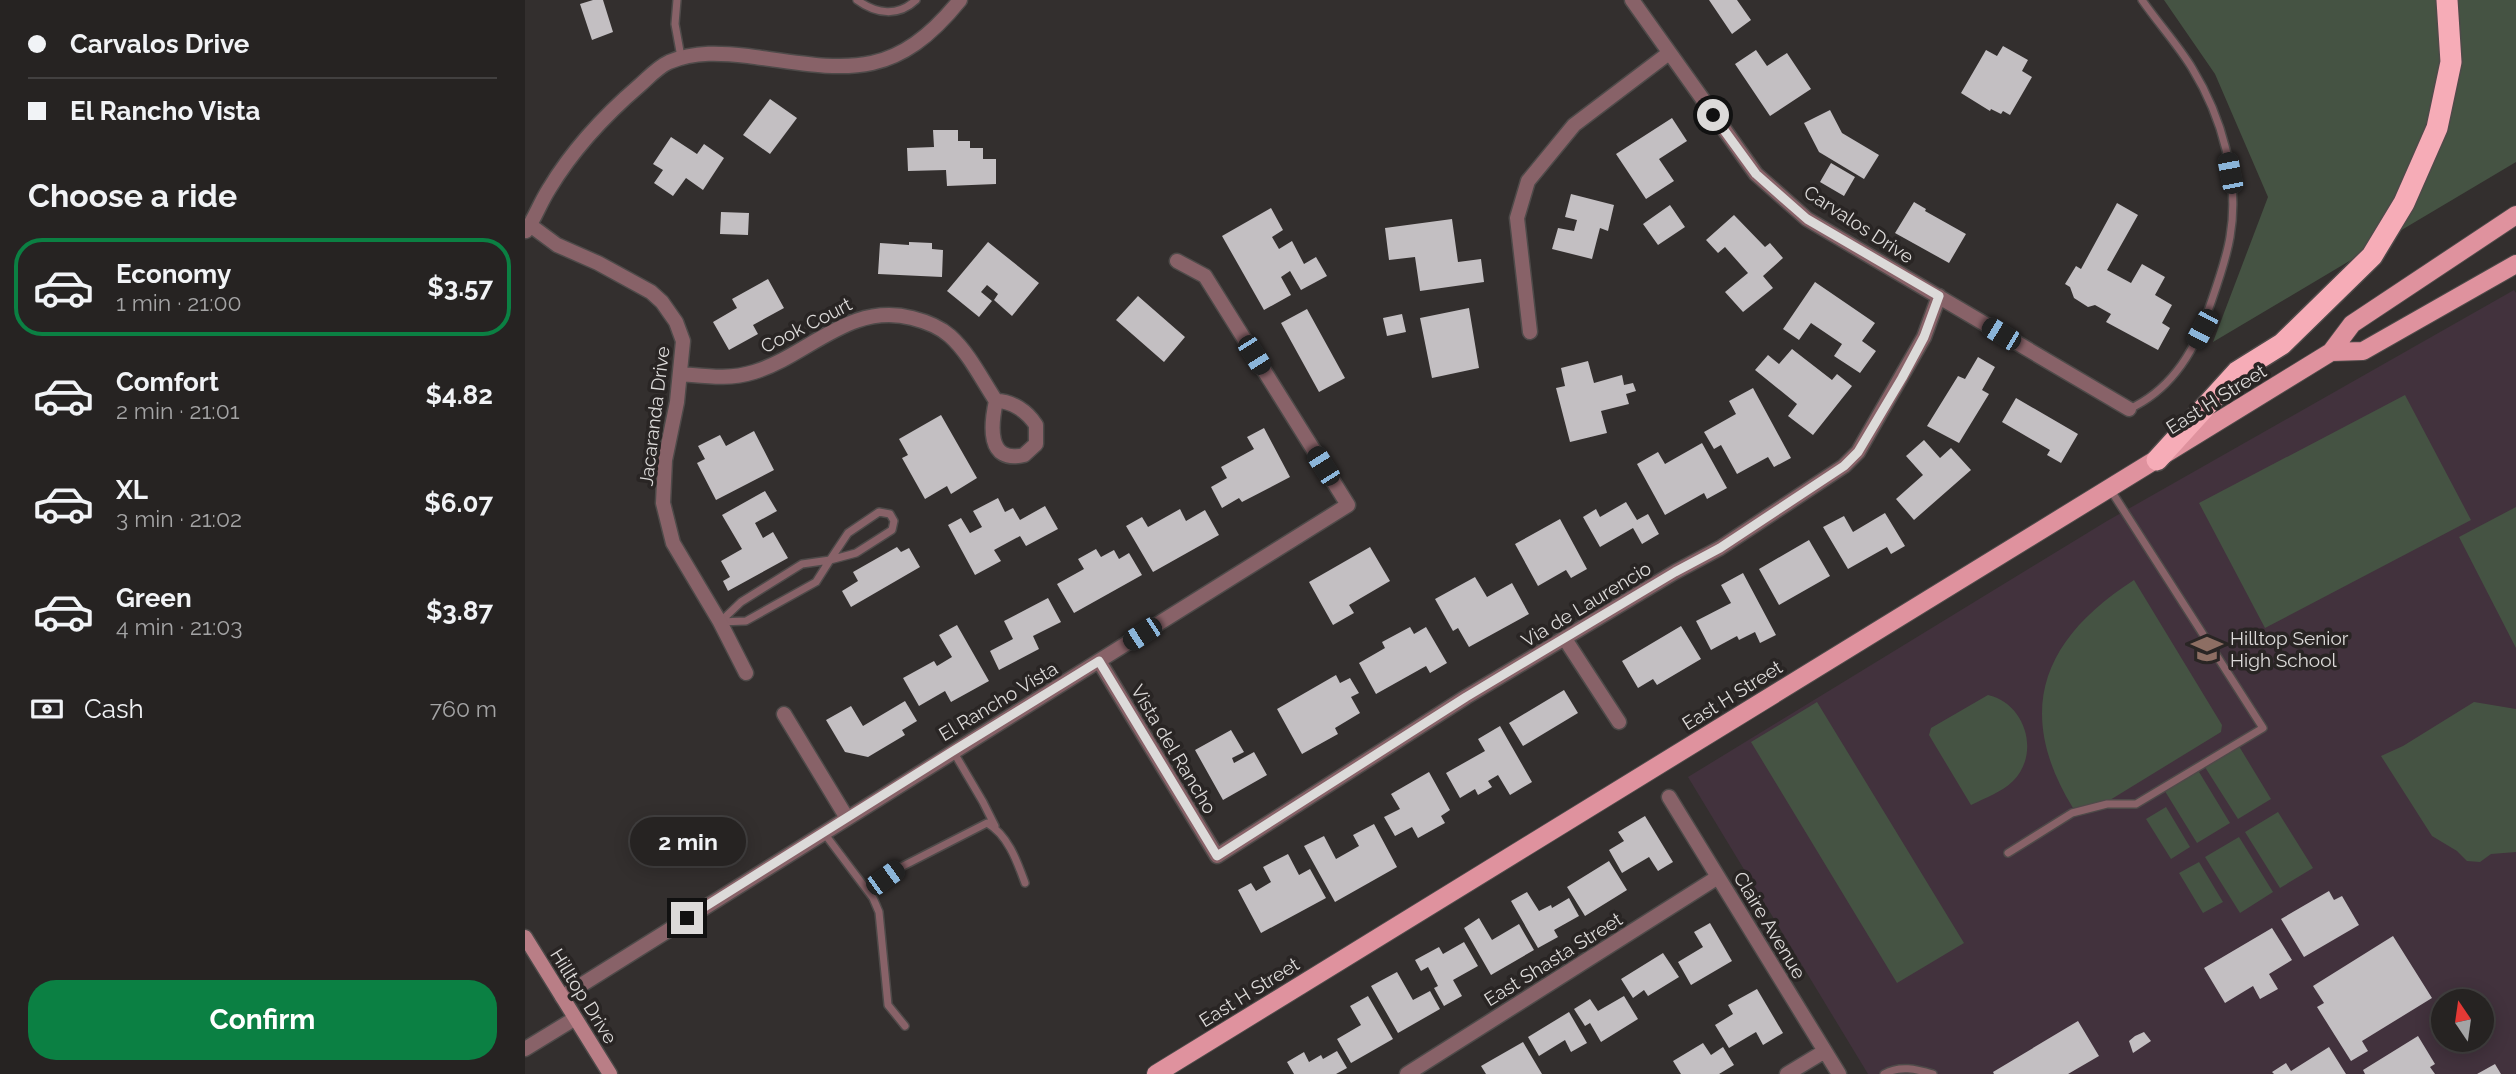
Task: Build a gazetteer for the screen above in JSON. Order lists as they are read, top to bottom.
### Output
{
  "streets": {
    "main road": ["East H Street", "Hilltop Drive"],
    "street": [
      "Carvalos Drive",
      "Cook Court",
      "Jacaranda Drive",
      "Via de Laurencio",
      "El Rancho Vista",
      "Vista del Rancho",
      "Claire Avenue",
      "East Shasta Street"
    ]
  },
  "crossings": [
    ["Carvalos Drive", "Via de Laurencio"],
    ["Cook Court", "Jacaranda Drive"],
    ["Via de Laurencio", "Vista del Rancho"],
    ["El Rancho Vista", "Vista del Rancho"],
    ["El Rancho Vista", "Hilltop Drive"],
    ["Claire Avenue", "East Shasta Street"]
  ],
  "places": {
    "school or university": ["Hilltop Senior High School"]
  },
  "north": "top",
  "page": {
    "banner": ["Carvalos Drive", "El Rancho Vista"],
    "heading": "Choose a ride",
    "list": [
      {
        "name": "Economy",
        "note": "1 min · 21:00",
        "value": "$3.57"
      },
      {
        "name": "Comfort",
        "note": "2 min · 21:01",
        "value": "$4.82"
      },
      {
        "name": "XL",
        "note": "3 min · 21:02",
        "value": "$6.07"
      },
      {
        "name": "Green",
        "note": "4 min · 21:03",
        "value": "$3.87"
      }
    ],
    "pay": ["Cash", "760 m"],
    "bubble": "2 min",
    "buttons": "Confirm"
  }
}
